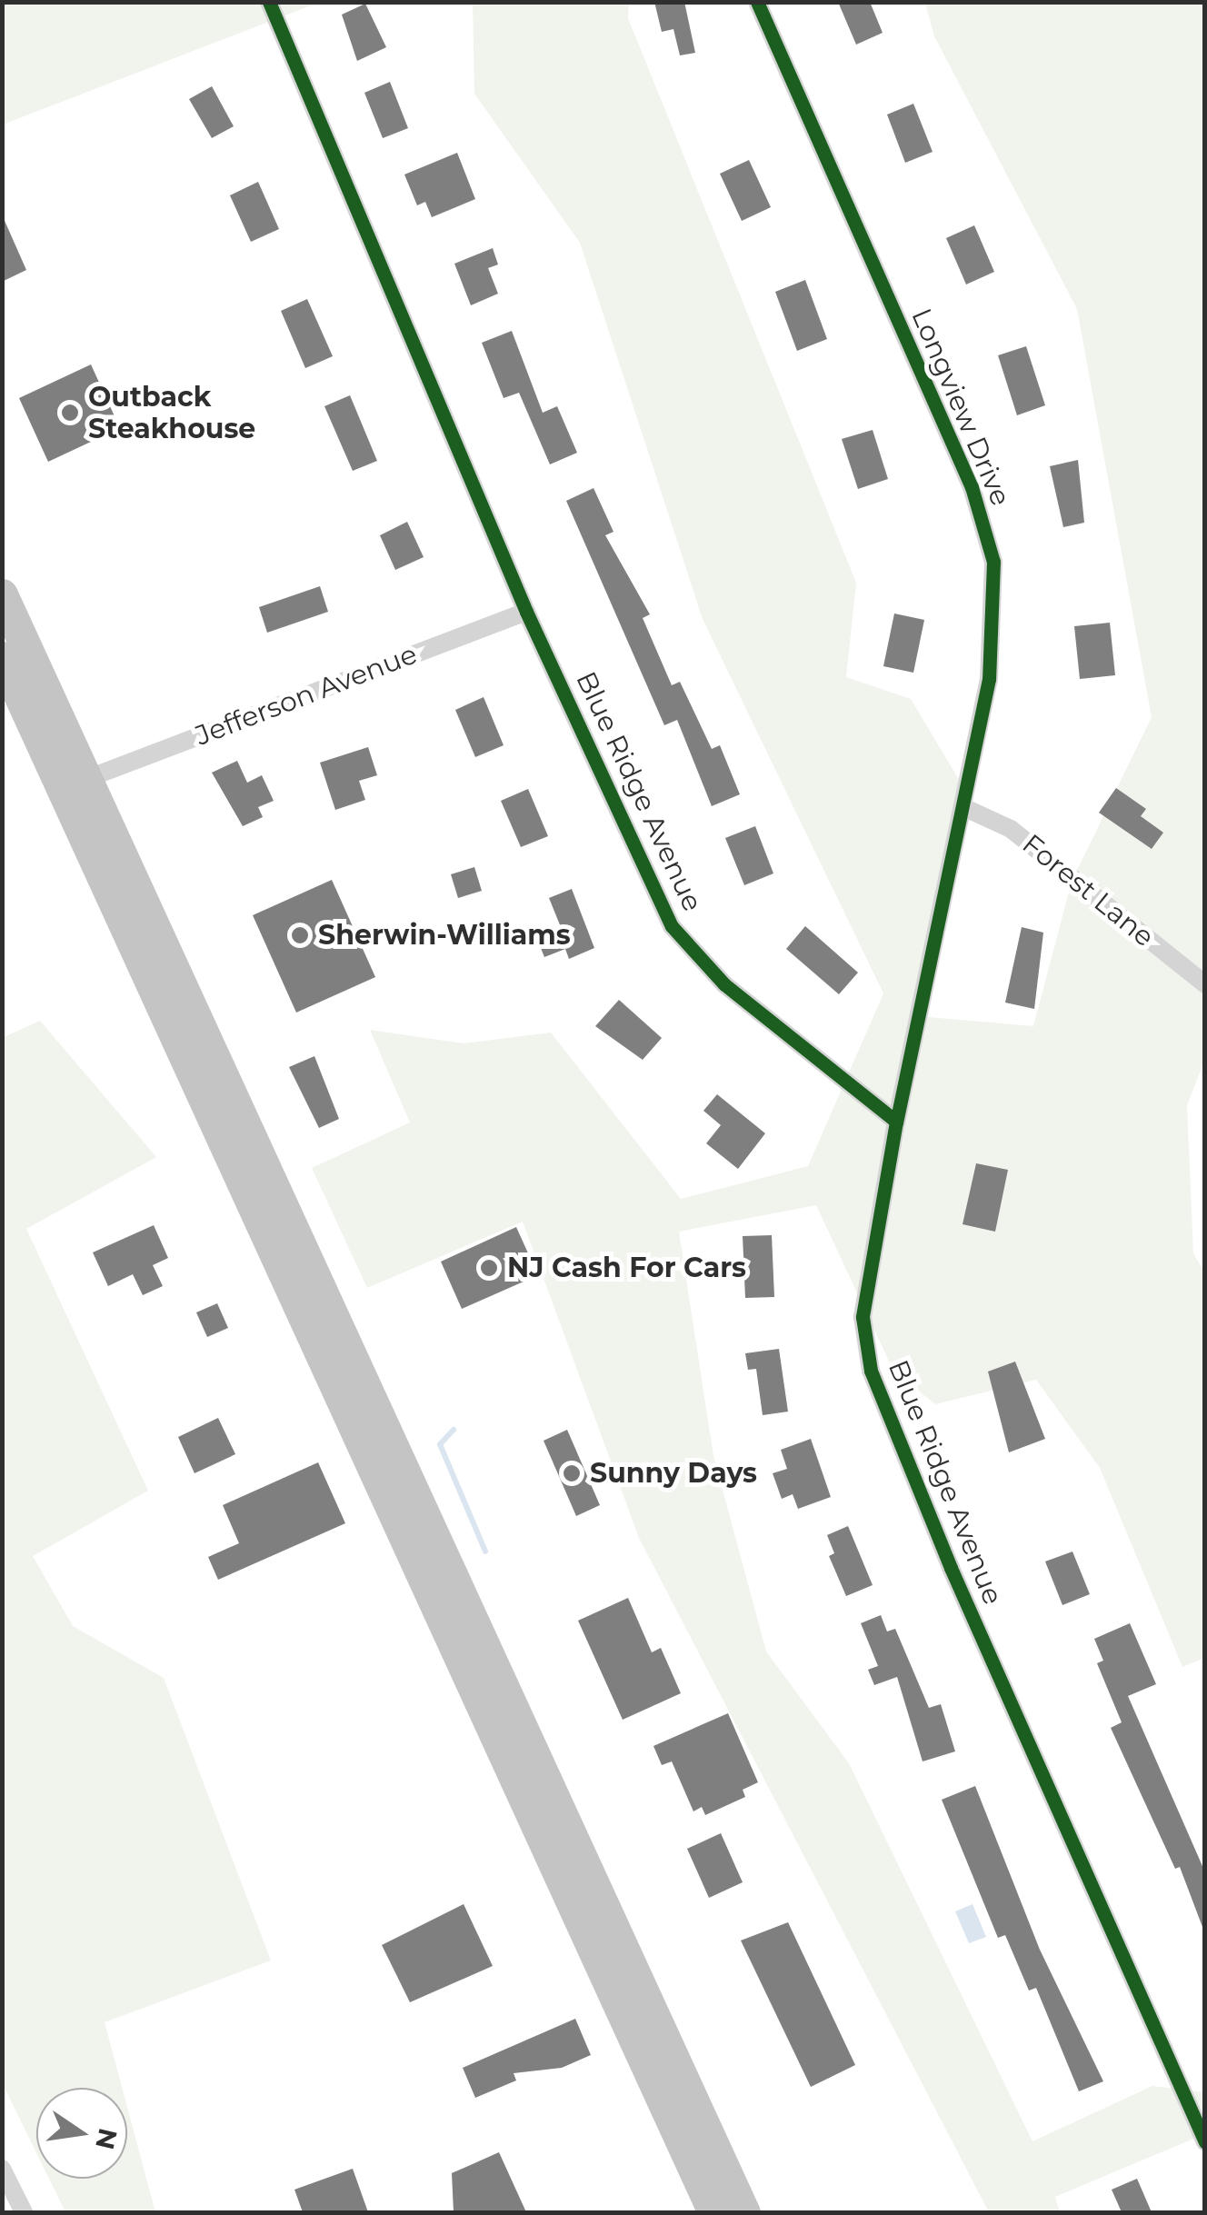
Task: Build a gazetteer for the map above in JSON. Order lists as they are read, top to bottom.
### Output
{
  "streets": {
    "street": [
      "Longview Drive",
      "Jefferson Avenue",
      "Blue Ridge Avenue",
      "Forest Lane"
    ]
  },
  "crossings": [
    ["Longview Drive", "Blue Ridge Avenue"],
    ["Longview Drive", "Forest Lane"],
    ["Jefferson Avenue", "Blue Ridge Avenue"]
  ],
  "places": [
    "Outback Steakhouse",
    "Sherwin-Williams",
    "NJ Cash For Cars",
    "Sunny Days"
  ],
  "north": "right"
}
